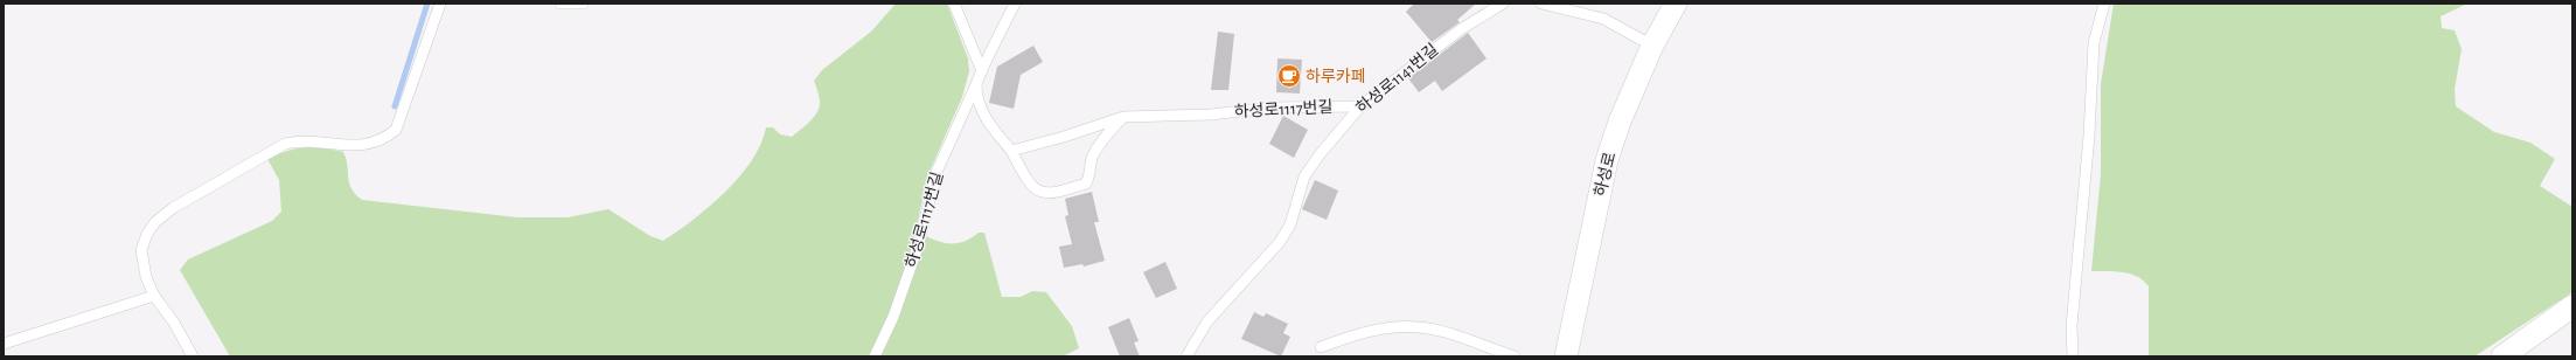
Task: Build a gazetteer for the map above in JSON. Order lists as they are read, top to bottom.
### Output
{
  "streets": {
    "street": ["하성로"],
    "lane": ["하성로1141번길", "하성로1117번길"]
  },
  "crossings": [
    ["하성로1141번길", "하성로1117번길"]
  ],
  "places": {
    "cafe": ["하루카페"]
  }
}
